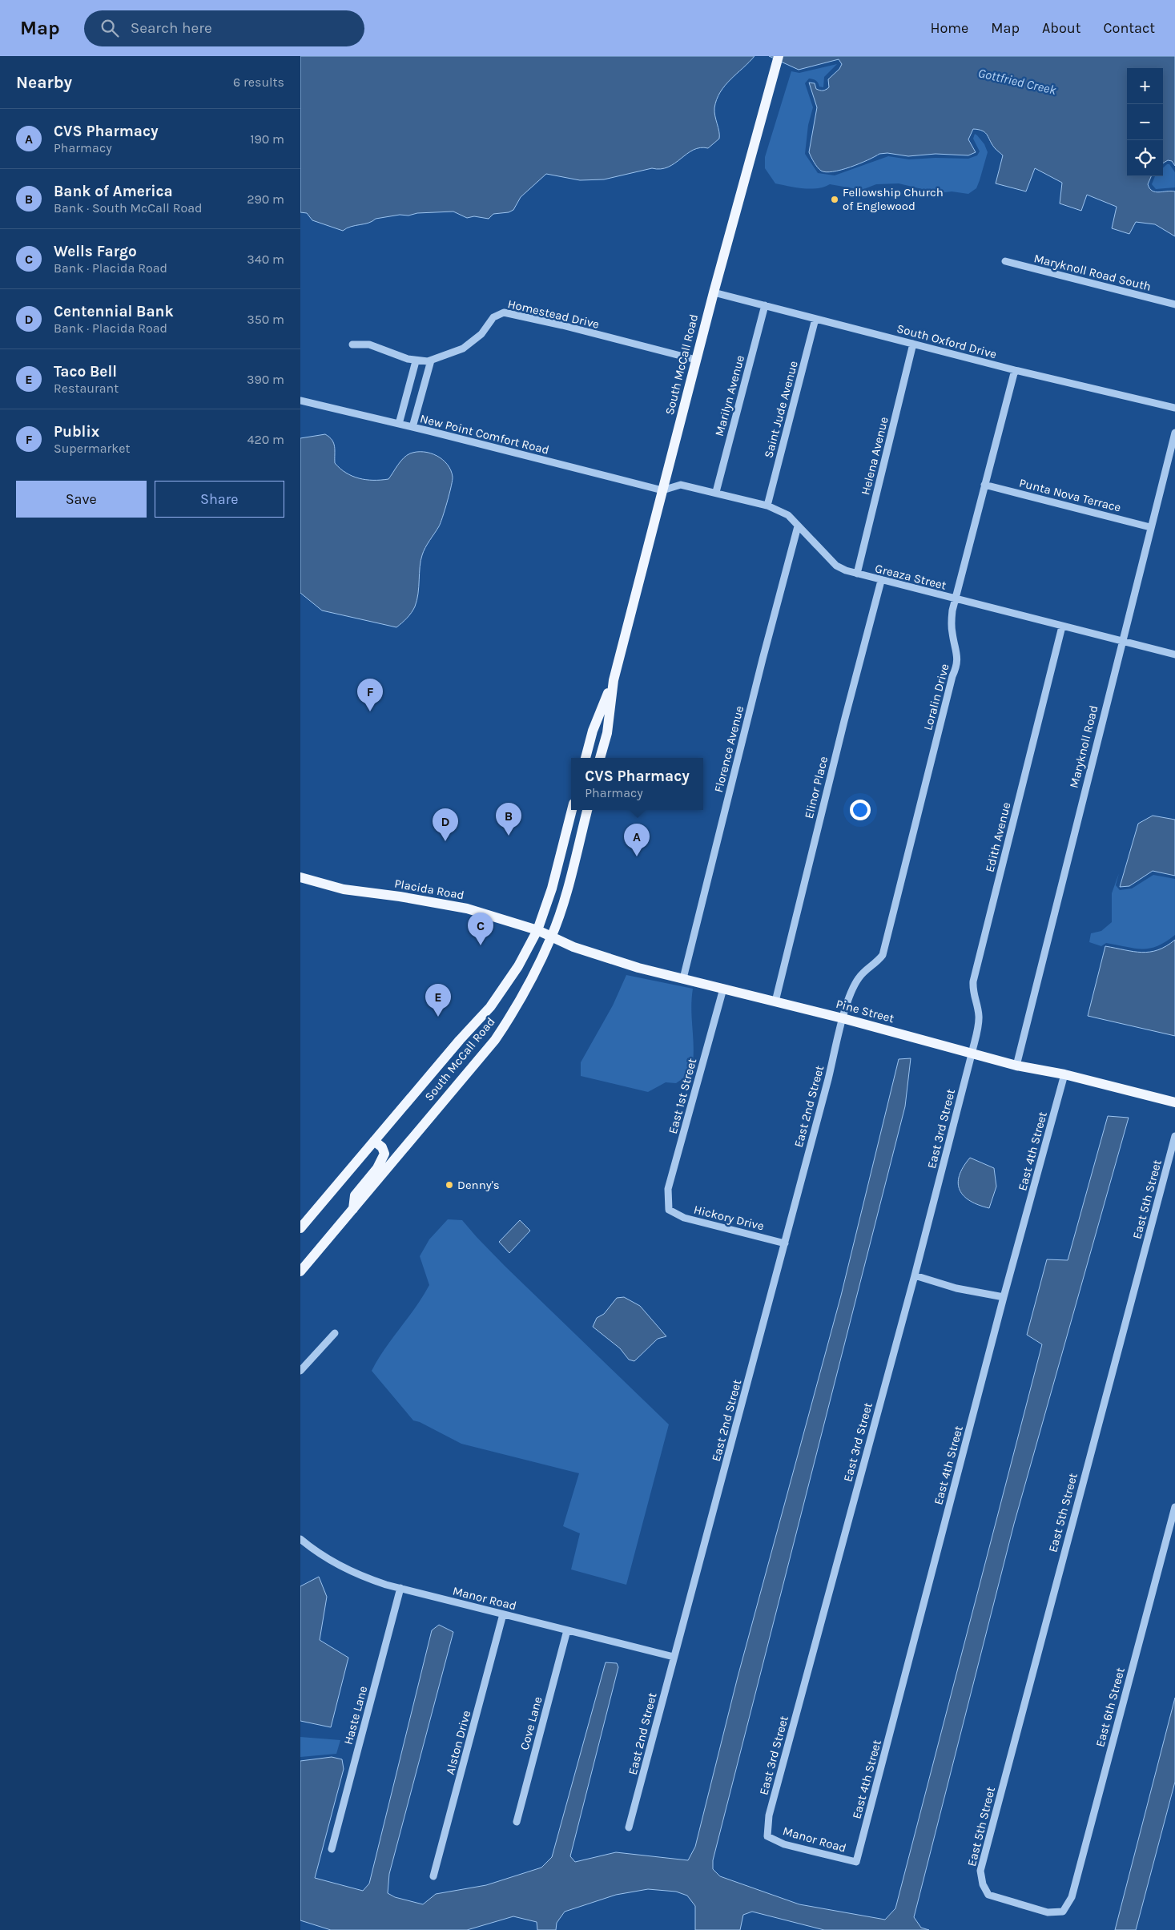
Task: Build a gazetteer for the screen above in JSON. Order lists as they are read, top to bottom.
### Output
{
  "streets": {
    "main road": ["South McCall Road", "Placida Road", "Pine Street"],
    "street": [
      "Maryknoll Road South",
      "Homestead Drive",
      "South Oxford Drive",
      "Marilyn Avenue",
      "Saint Jude Avenue",
      "New Point Comfort Road",
      "Helena Avenue",
      "Punta Nova Terrace",
      "Greaza Street",
      "Loralin Drive",
      "Maryknoll Road",
      "Florence Avenue",
      "Elinor Place",
      "Edith Avenue",
      "East 1st Street",
      "East 2nd Street",
      "East 3rd Street",
      "East 4th Street",
      "East 5th Street",
      "Hickory Drive",
      "Manor Road",
      "East 6th Street",
      "Haste Lane",
      "Cove Lane",
      "Alston Drive"
    ]
  },
  "crossings": [
    ["Homestead Drive", "South McCall Road"],
    ["South Oxford Drive", "South McCall Road"],
    ["South Oxford Drive", "Marilyn Avenue"],
    ["South Oxford Drive", "Saint Jude Avenue"],
    ["South Oxford Drive", "Helena Avenue"],
    ["South Oxford Drive", "Loralin Drive"],
    ["South McCall Road", "New Point Comfort Road"],
    ["South McCall Road", "Greaza Street"],
    ["South McCall Road", "Placida Road"],
    ["South McCall Road", "Pine Street"],
    ["Marilyn Avenue", "Greaza Street"],
    ["Saint Jude Avenue", "Greaza Street"],
    ["New Point Comfort Road", "Greaza Street"],
    ["Helena Avenue", "Greaza Street"],
    ["Punta Nova Terrace", "Loralin Drive"],
    ["Punta Nova Terrace", "Maryknoll Road"],
    ["Greaza Street", "Loralin Drive"],
    ["Greaza Street", "Maryknoll Road"],
    ["Greaza Street", "Florence Avenue"],
    ["Greaza Street", "Elinor Place"],
    ["Greaza Street", "Edith Avenue"],
    ["Loralin Drive", "Pine Street"],
    ["Loralin Drive", "East 2nd Street"],
    ["Maryknoll Road", "Pine Street"],
    ["Florence Avenue", "Pine Street"],
    ["Elinor Place", "Pine Street"],
    ["Edith Avenue", "Pine Street"],
    ["Edith Avenue", "East 3rd Street"],
    ["Placida Road", "Pine Street"],
    ["Pine Street", "East 1st Street"],
    ["Pine Street", "East 2nd Street"],
    ["Pine Street", "East 3rd Street"],
    ["Pine Street", "East 4th Street"],
    ["East 1st Street", "Hickory Drive"],
    ["East 2nd Street", "Hickory Drive"],
    ["East 2nd Street", "Manor Road"],
    ["East 3rd Street", "Manor Road"],
    ["East 4th Street", "Manor Road"],
    ["East 5th Street", "East 6th Street"],
    ["Manor Road", "Haste Lane"],
    ["Manor Road", "Cove Lane"],
    ["Manor Road", "Alston Drive"]
  ],
  "water": ["Gottfried Creek"],
  "places": ["Fellowship Church of Englewood", "Denny's"],
  "page": {
    "header": "Map",
    "search": "Search here",
    "nav": [
      "Home",
      "Map",
      "About",
      "Contact"
    ],
    "heading": ["Nearby", "6 results"],
    "map_buttons": ["+", "−"],
    "list": [
      {
        "mark": "A",
        "name": "CVS Pharmacy",
        "note": "Pharmacy",
        "value": "190 m"
      },
      {
        "mark": "B",
        "name": "Bank of America",
        "note": "Bank · South McCall Road",
        "value": "290 m"
      },
      {
        "mark": "C",
        "name": "Wells Fargo",
        "note": "Bank · Placida Road",
        "value": "340 m"
      },
      {
        "mark": "D",
        "name": "Centennial Bank",
        "note": "Bank · Placida Road",
        "value": "350 m"
      },
      {
        "mark": "E",
        "name": "Taco Bell",
        "note": "Restaurant",
        "value": "390 m"
      },
      {
        "mark": "F",
        "name": "Publix",
        "note": "Supermarket",
        "value": "420 m"
      }
    ],
    "buttons": ["Save", "Share"],
    "pins": [
      "F",
      "B",
      "D",
      "A",
      "C",
      "E"
    ],
    "popup": ["CVS Pharmacy", "Pharmacy"]
  }
}
